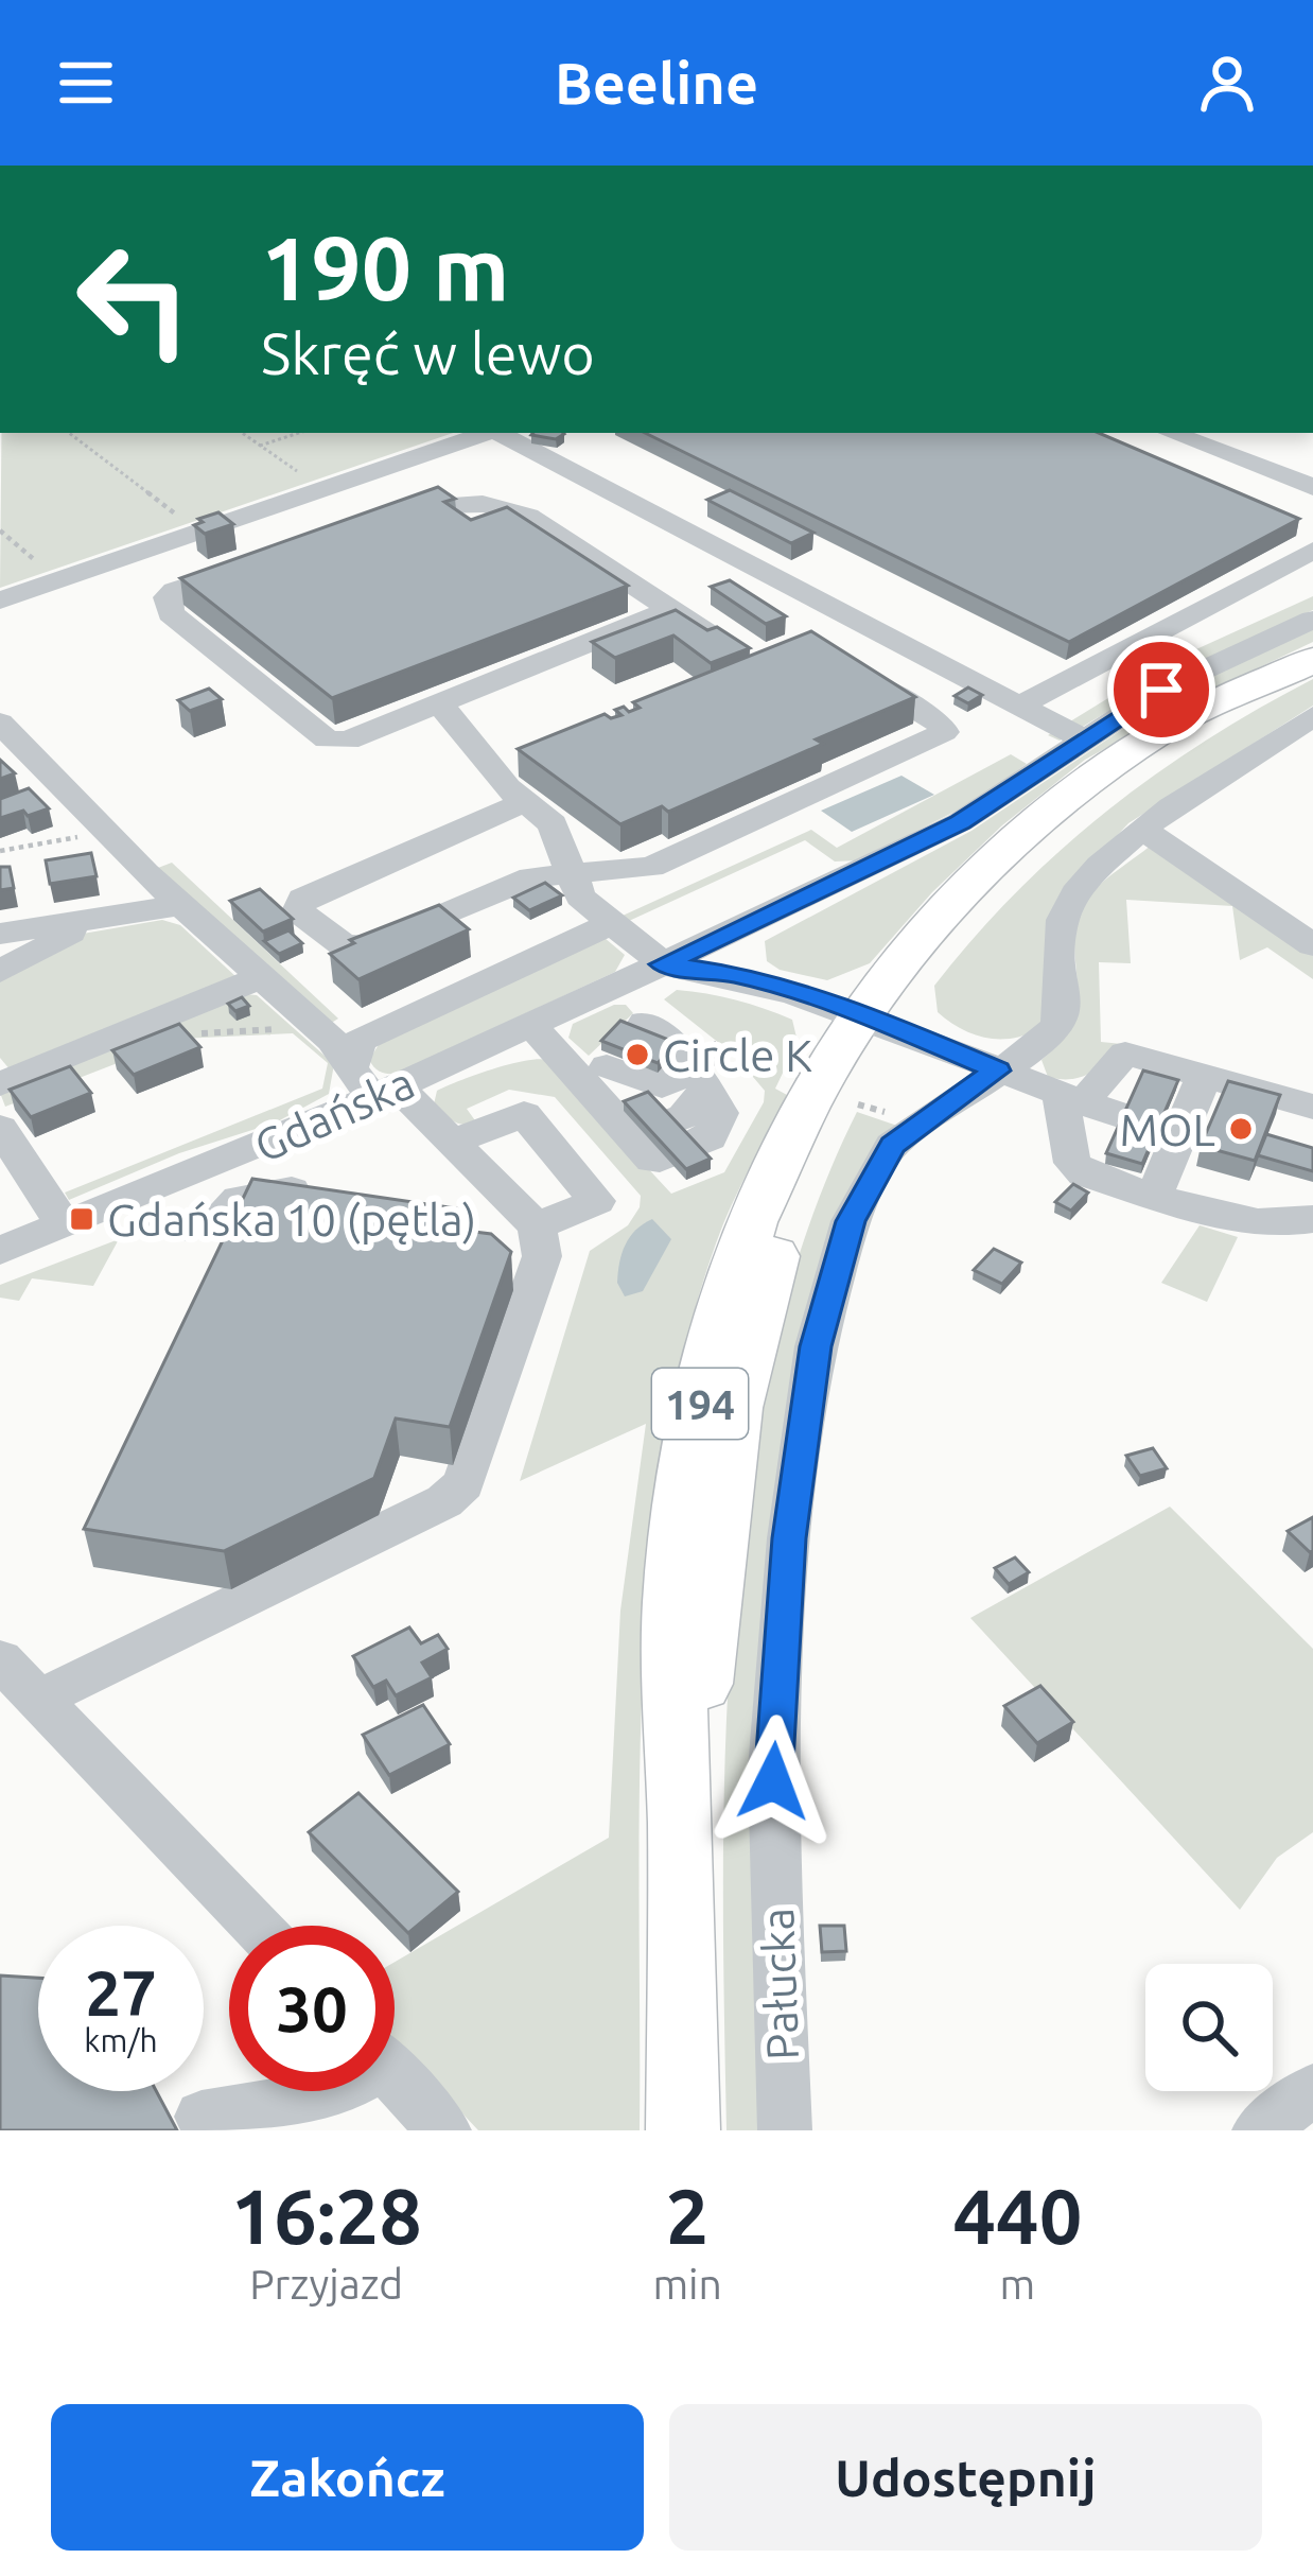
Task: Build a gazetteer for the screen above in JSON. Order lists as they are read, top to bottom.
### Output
{
  "streets": {
    "main road": ["194"],
    "street": ["Gdańska", "Pałucka"]
  },
  "places": {
    "other": ["Circle K", "MOL"],
    "transit": ["Gdańska 10 (pętla)"]
  },
  "page": {
    "header": "Beeline",
    "turn": ["190 m", "Skręć w lewo"],
    "speed": "27 km/h",
    "limit": "30",
    "eta": [
      "16:28",
      "Przyjazd",
      "2",
      "min",
      "440",
      "m"
    ],
    "buttons": ["Zakończ", "Udostępnij"]
  }
}
